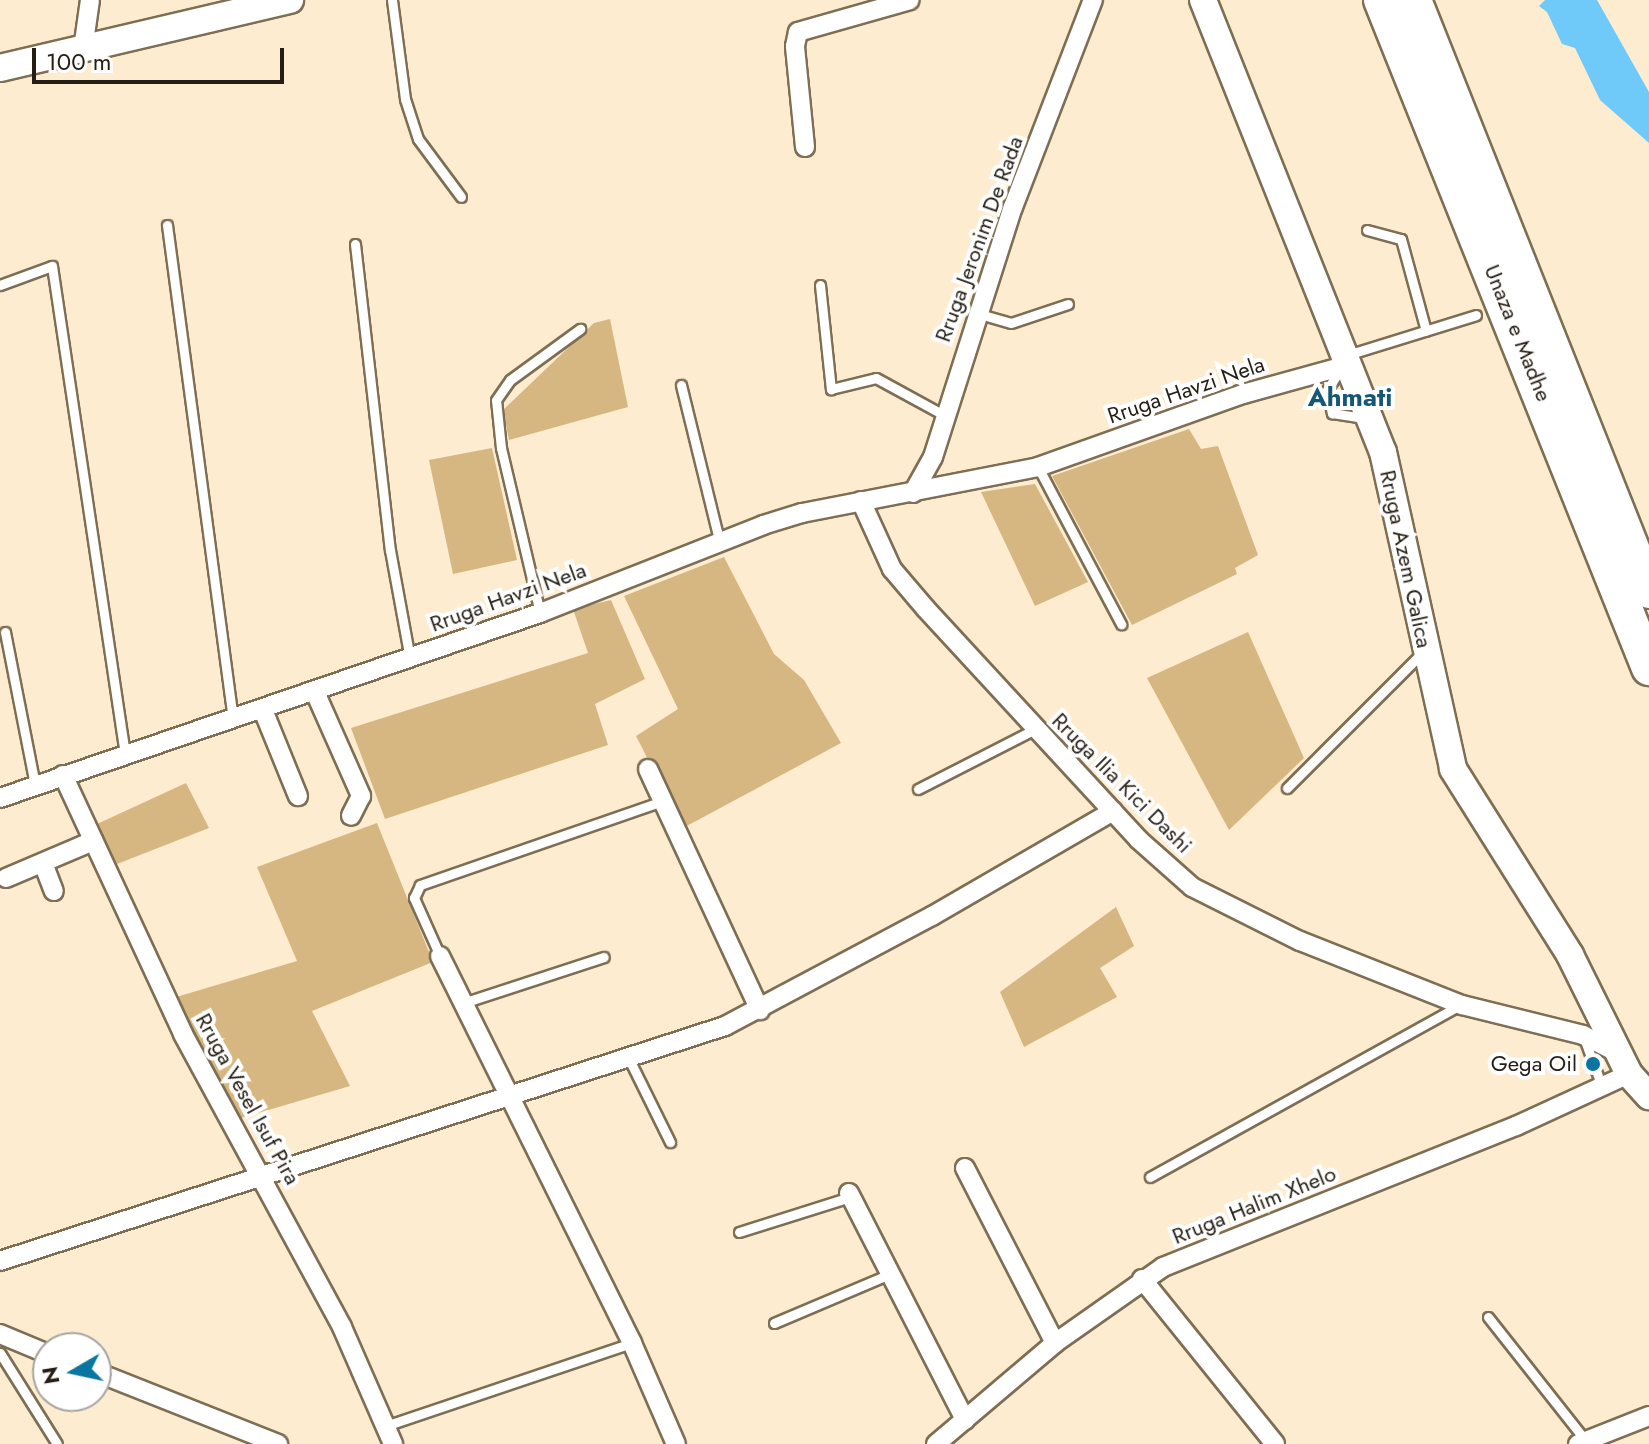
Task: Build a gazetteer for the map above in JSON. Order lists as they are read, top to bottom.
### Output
{
  "streets": {
    "highway": ["Unaza e Madhe"],
    "main road": ["Rruga Azem Galica"],
    "street": [
      "Rruga Jeronim De Rada",
      "Rruga Havzi Nela",
      "Rruga Ilia Kici Dashi",
      "Rruga Vesel Isuf Pira",
      "Rruga Halim Xhelo"
    ]
  },
  "crossings": [
    ["Rruga Jeronim De Rada", "Rruga Havzi Nela"],
    ["Rruga Havzi Nela", "Rruga Azem Galica"],
    ["Rruga Havzi Nela", "Rruga Ilia Kici Dashi"],
    ["Rruga Havzi Nela", "Rruga Vesel Isuf Pira"],
    ["Rruga Azem Galica", "Rruga Ilia Kici Dashi"],
    ["Rruga Azem Galica", "Rruga Halim Xhelo"],
    ["Rruga Ilia Kici Dashi", "Rruga Halim Xhelo"]
  ],
  "districts": ["Ahmati"],
  "places": ["Gega Oil"],
  "scale_bar": "100 m",
  "north": "left"
}
